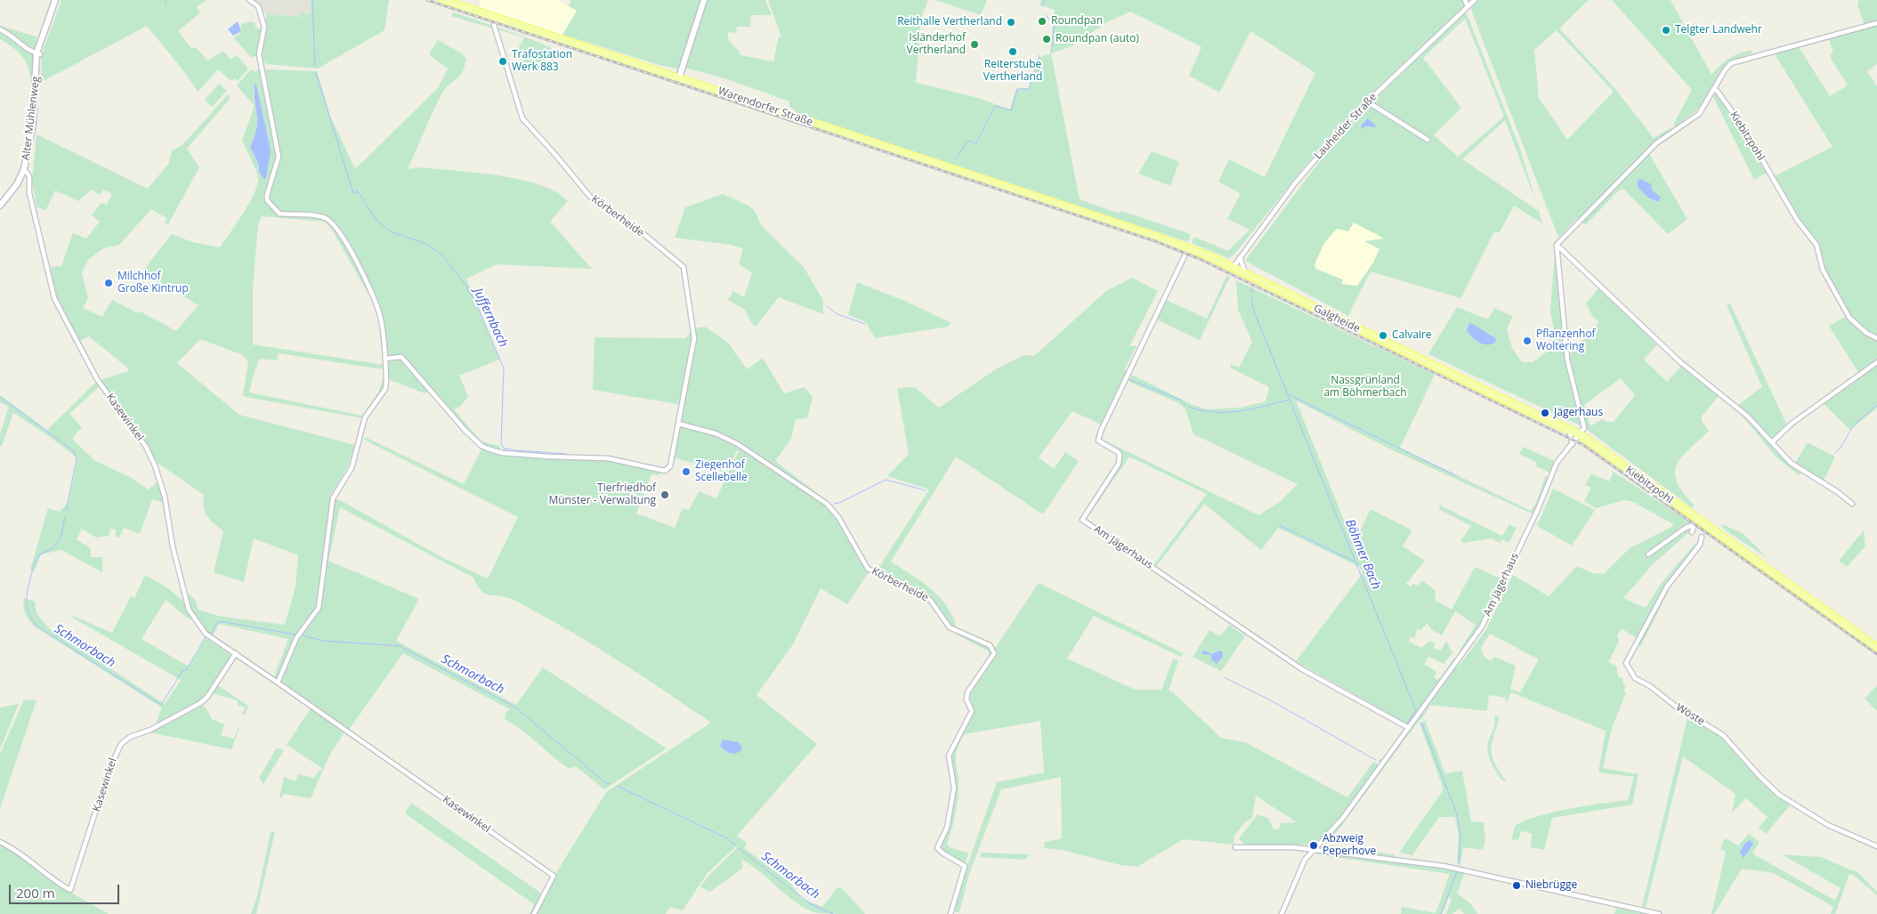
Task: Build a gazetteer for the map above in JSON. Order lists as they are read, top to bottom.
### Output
{
  "streets": {
    "main road": ["Warendorfer Straße", "Kiebitzpohl", "Galgheide"],
    "street": [
      "Alter Mühlenweg",
      "Lauheider Straße",
      "Körberheide",
      "Kasewinkel",
      "Am Jägerhaus",
      "Wöste"
    ]
  },
  "crossings": [
    ["Warendorfer Straße", "Körberheide"],
    ["Warendorfer Straße", "Galgheide"],
    ["Alter Mühlenweg", "Kasewinkel"],
    ["Lauheider Straße", "Galgheide"],
    ["Kiebitzpohl", "Galgheide"],
    ["Kiebitzpohl", "Am Jägerhaus"],
    ["Galgheide", "Am Jägerhaus"]
  ],
  "water": ["Juffernbach", "Böhmer Bach", "Schmorbach"],
  "parks": ["Nassgrünland am Böhmerbach"],
  "places": [
    "Roundpan",
    "Reithalle Vertherland",
    "Telgter Landwehr",
    "Roundpan (auto)",
    "Isländerhof Vertherland",
    "Reiterstube Vertherland",
    "Trafostation Werk 883",
    "Milchhof Große Kintrup",
    "Calvaire",
    "Pflanzenhof Woltering",
    "Jägerhaus",
    "Ziegenhof Scellebelle",
    "Tierfriedhof Münster - Verwaltung",
    "Abzweig Peperhove",
    "Niebrügge"
  ],
  "scale_bar": "200 m"
}
